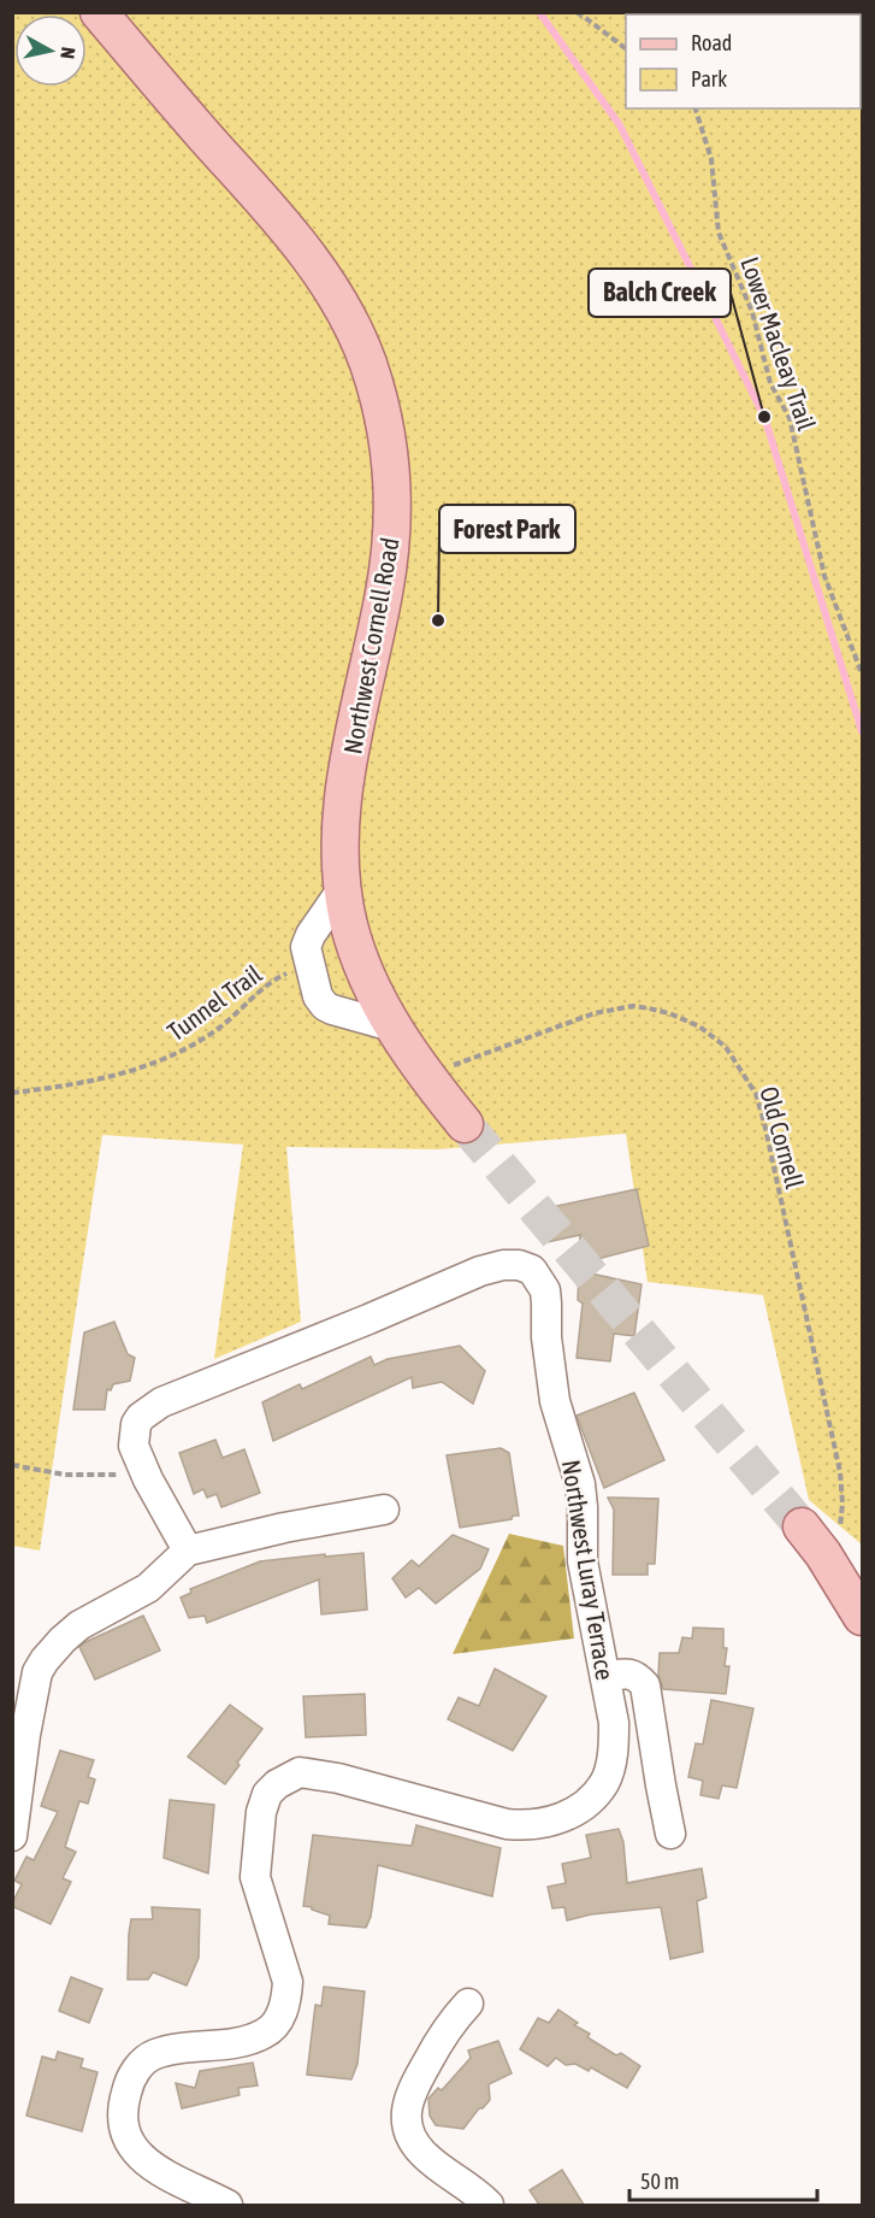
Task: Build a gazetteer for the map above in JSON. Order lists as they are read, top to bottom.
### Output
{
  "streets": {
    "main road": ["Northwest Cornell Road"],
    "street": ["Northwest Luray Terrace"],
    "path": ["Lower Macleay Trail", "Tunnel Trail", "Old Cornell"]
  },
  "crossings": [
    ["Northwest Cornell Road", "Old Cornell"]
  ],
  "places": ["Balch Creek", "Forest Park"],
  "legend": ["Road", "Park"],
  "scale_bar": "50 m",
  "north": "right"
}
